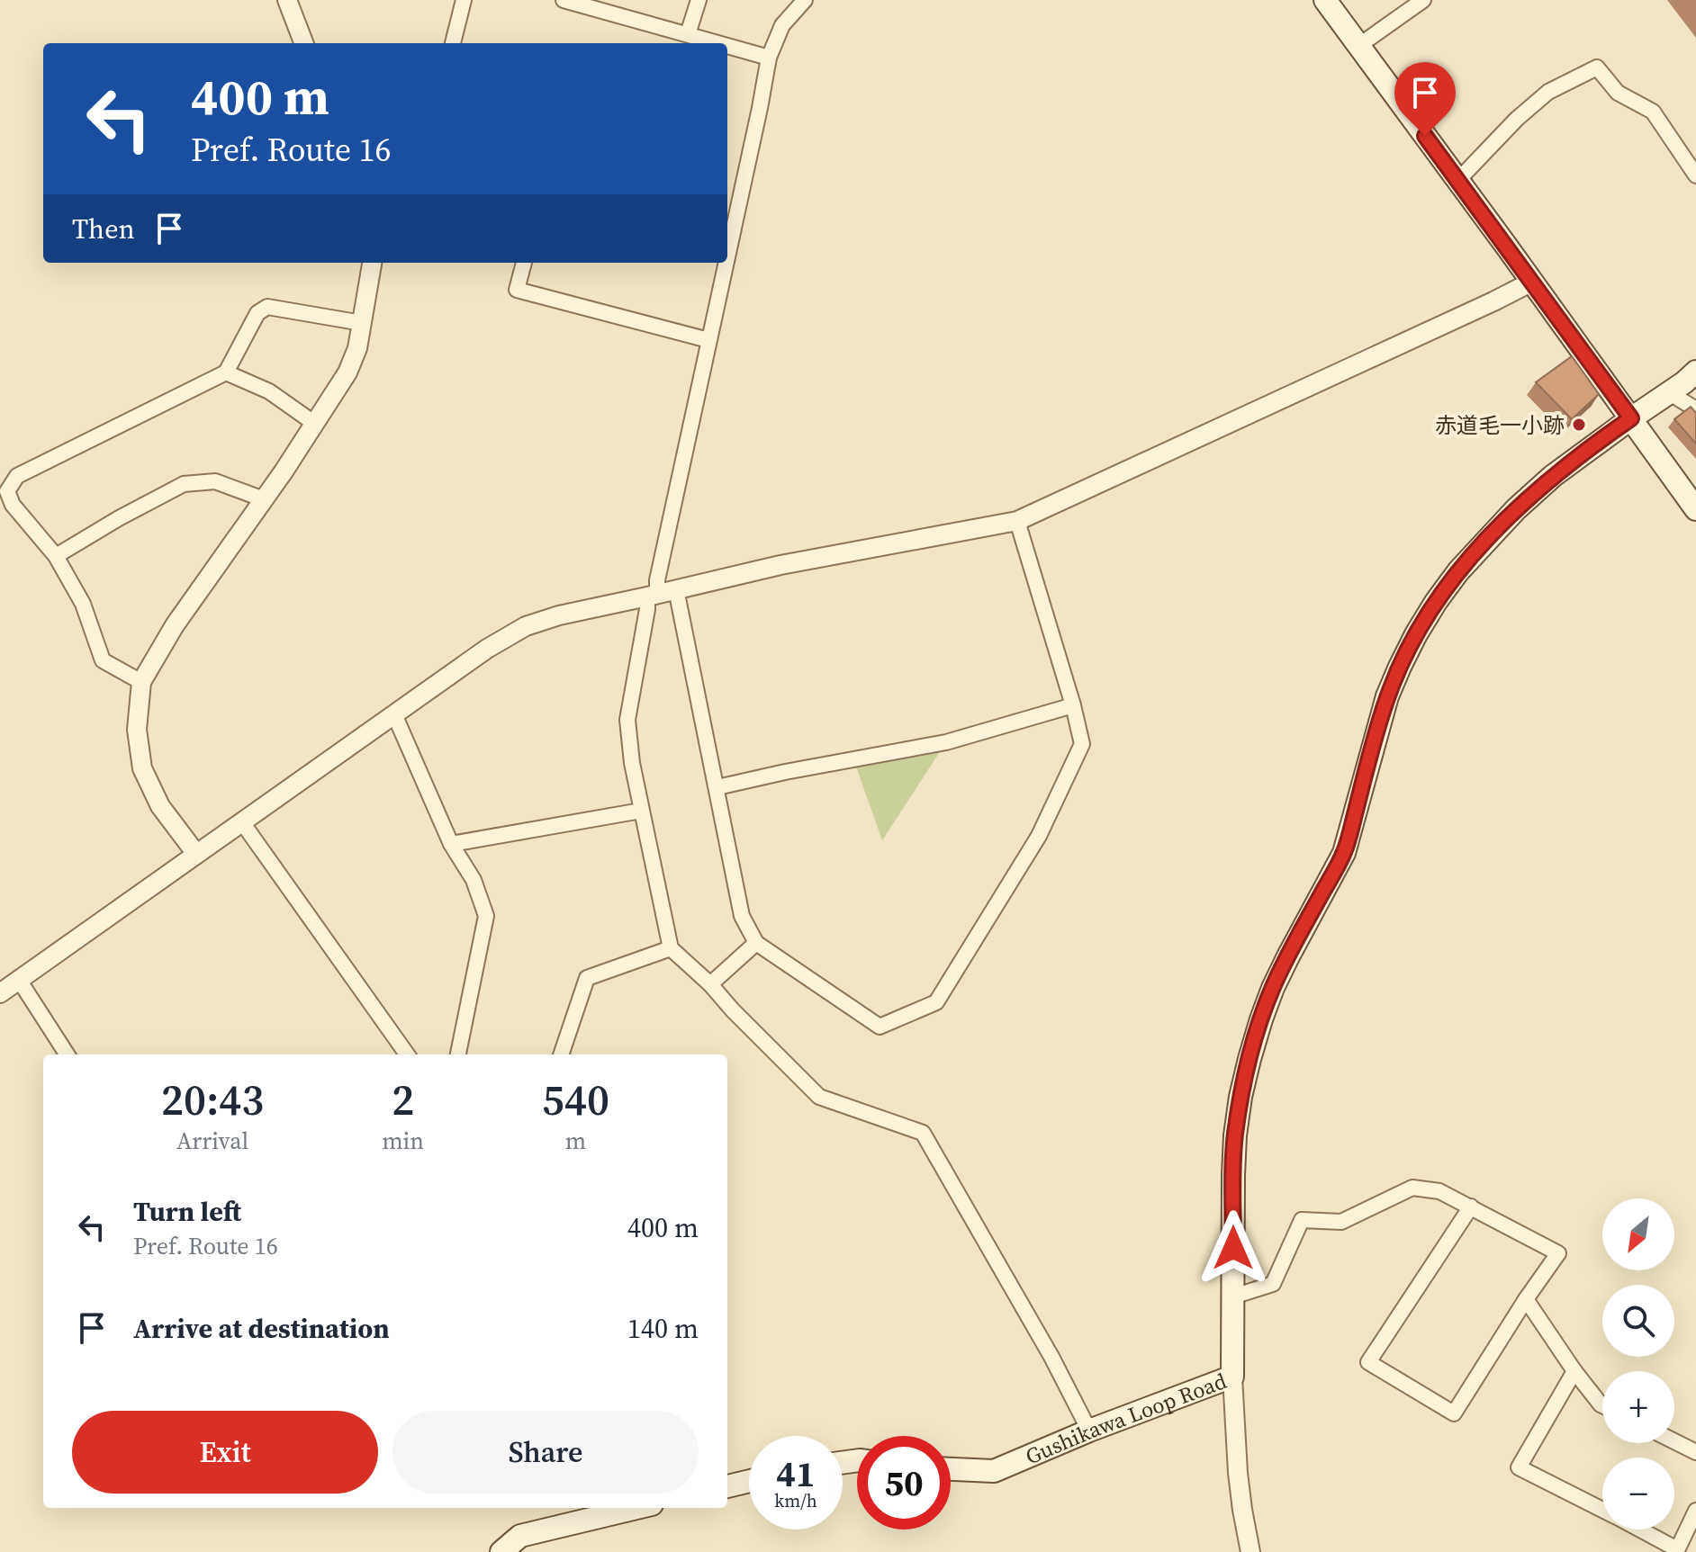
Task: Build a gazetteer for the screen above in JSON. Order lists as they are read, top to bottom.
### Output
{
  "streets": {
    "main road": ["Gushikawa Loop Road"]
  },
  "places": ["赤道毛一小跡"],
  "north": "bottom left",
  "page": {
    "turn": ["400 m", "Pref. Route 16"],
    "then": "Then",
    "eta": [
      "20:43",
      "Arrival",
      "2",
      "min",
      "540",
      "m"
    ],
    "list": [
      {
        "name": "Turn left",
        "note": "Pref. Route 16",
        "value": "400 m"
      },
      {
        "name": "Arrive at destination",
        "value": "140 m"
      }
    ],
    "map_buttons": ["+", "−"],
    "buttons": ["Exit", "Share"],
    "speed": "41 km/h",
    "limit": "50"
  }
}
